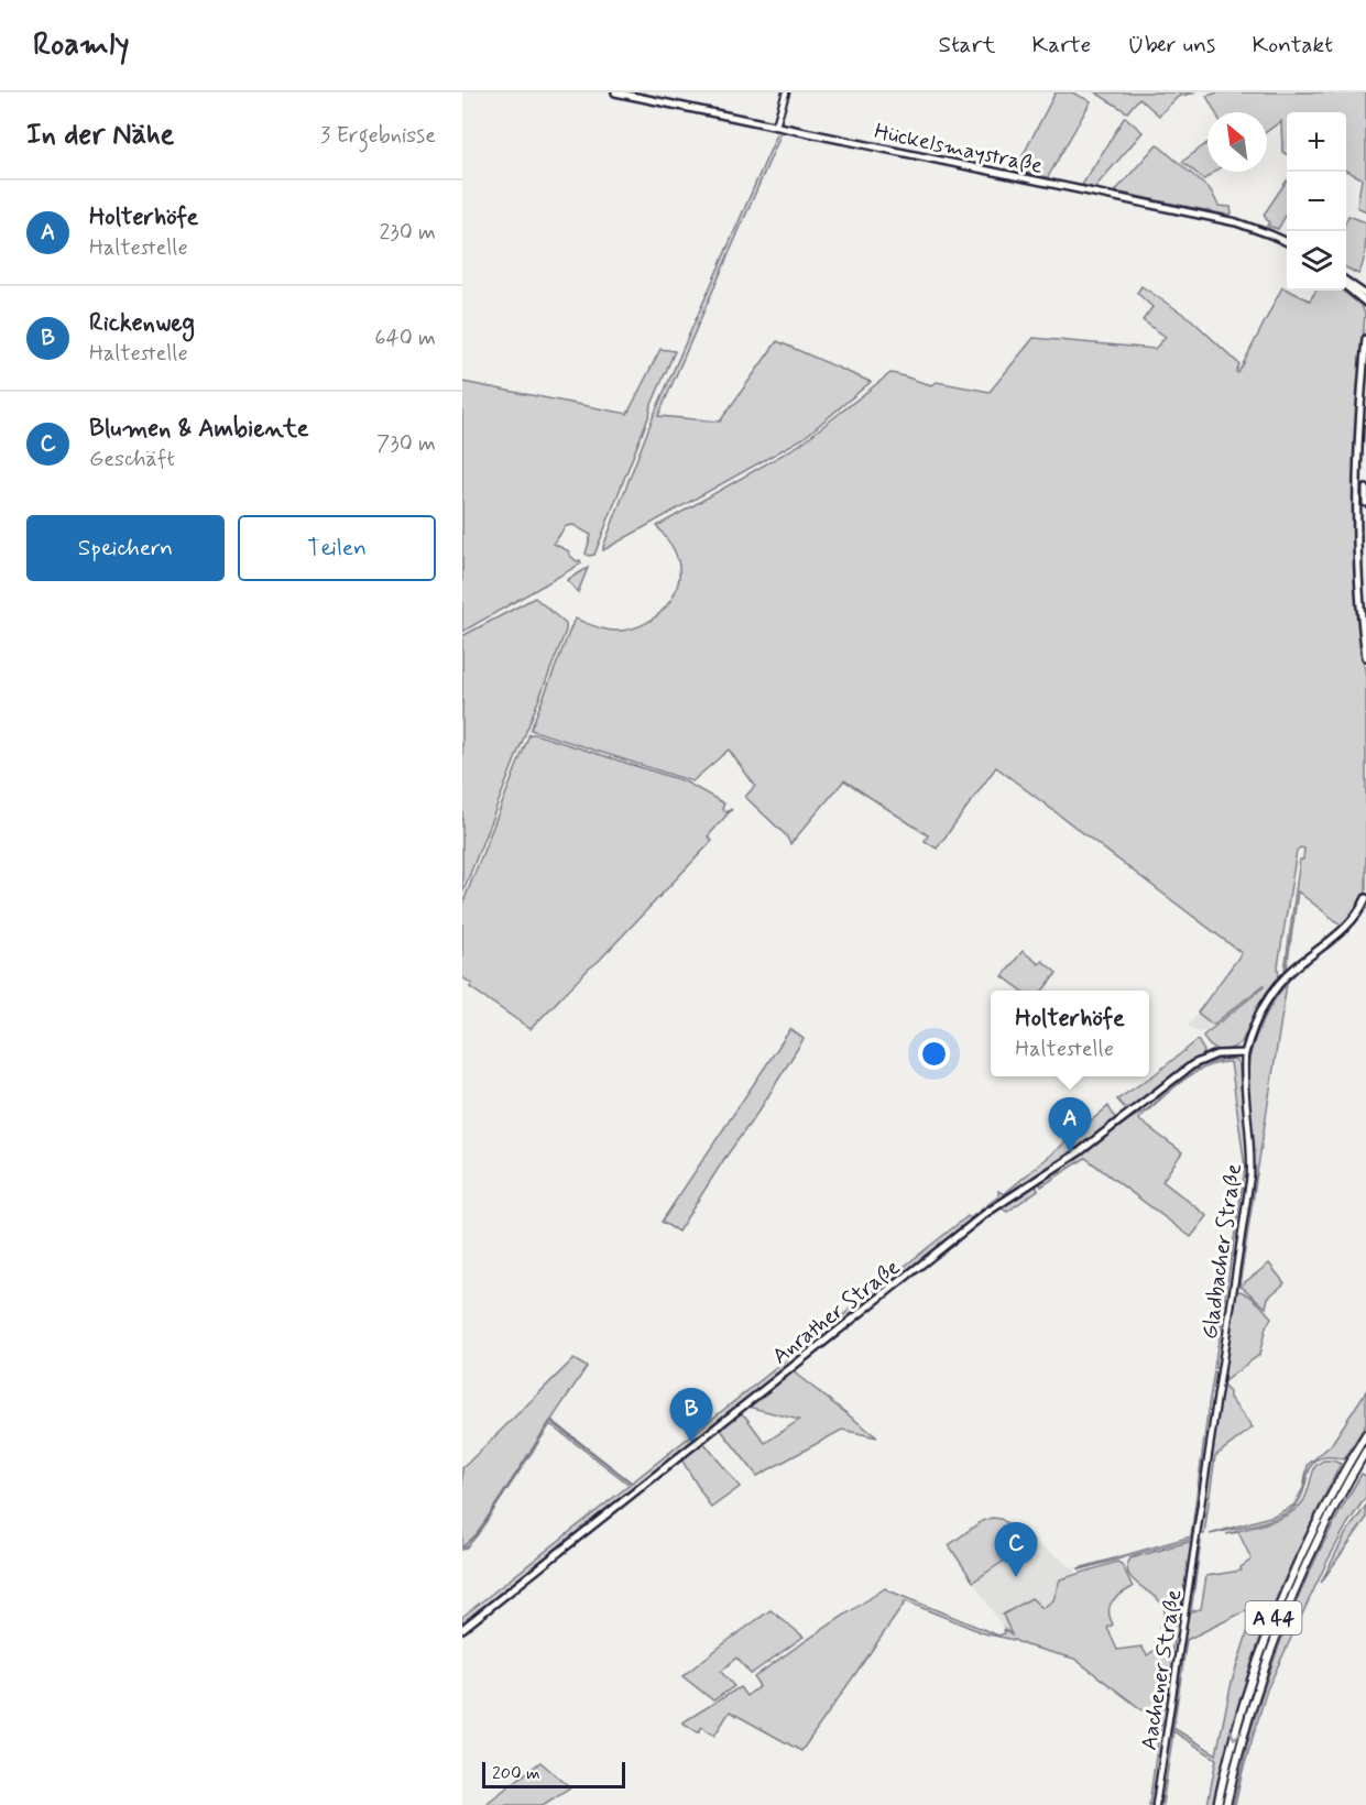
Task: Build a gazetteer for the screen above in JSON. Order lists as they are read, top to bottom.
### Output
{
  "streets": {
    "highway": ["A 44"],
    "main road": ["Hückelsmaystraße", "Gladbacher Straße", "Anrather Straße"],
    "street": ["Aachener Straße"]
  },
  "crossings": [
    ["Gladbacher Straße", "Anrather Straße"],
    ["Gladbacher Straße", "Aachener Straße"]
  ],
  "scale_bar": "200 m",
  "north": "top left",
  "page": {
    "header": "Roamly",
    "nav": [
      "Start",
      "Karte",
      "Über uns",
      "Kontakt"
    ],
    "heading": ["In der Nähe", "3 Ergebnisse"],
    "map_buttons": ["+", "−"],
    "list": [
      {
        "mark": "A",
        "name": "Holterhöfe",
        "note": "Haltestelle",
        "value": "230 m"
      },
      {
        "mark": "B",
        "name": "Rickenweg",
        "note": "Haltestelle",
        "value": "640 m"
      },
      {
        "mark": "C",
        "name": "Blumen & Ambiente",
        "note": "Geschäft",
        "value": "730 m"
      }
    ],
    "buttons": ["Speichern", "Teilen"],
    "popup": ["Holterhöfe", "Haltestelle"],
    "pins": ["A", "B", "C"],
    "scale": "200 m"
  }
}
